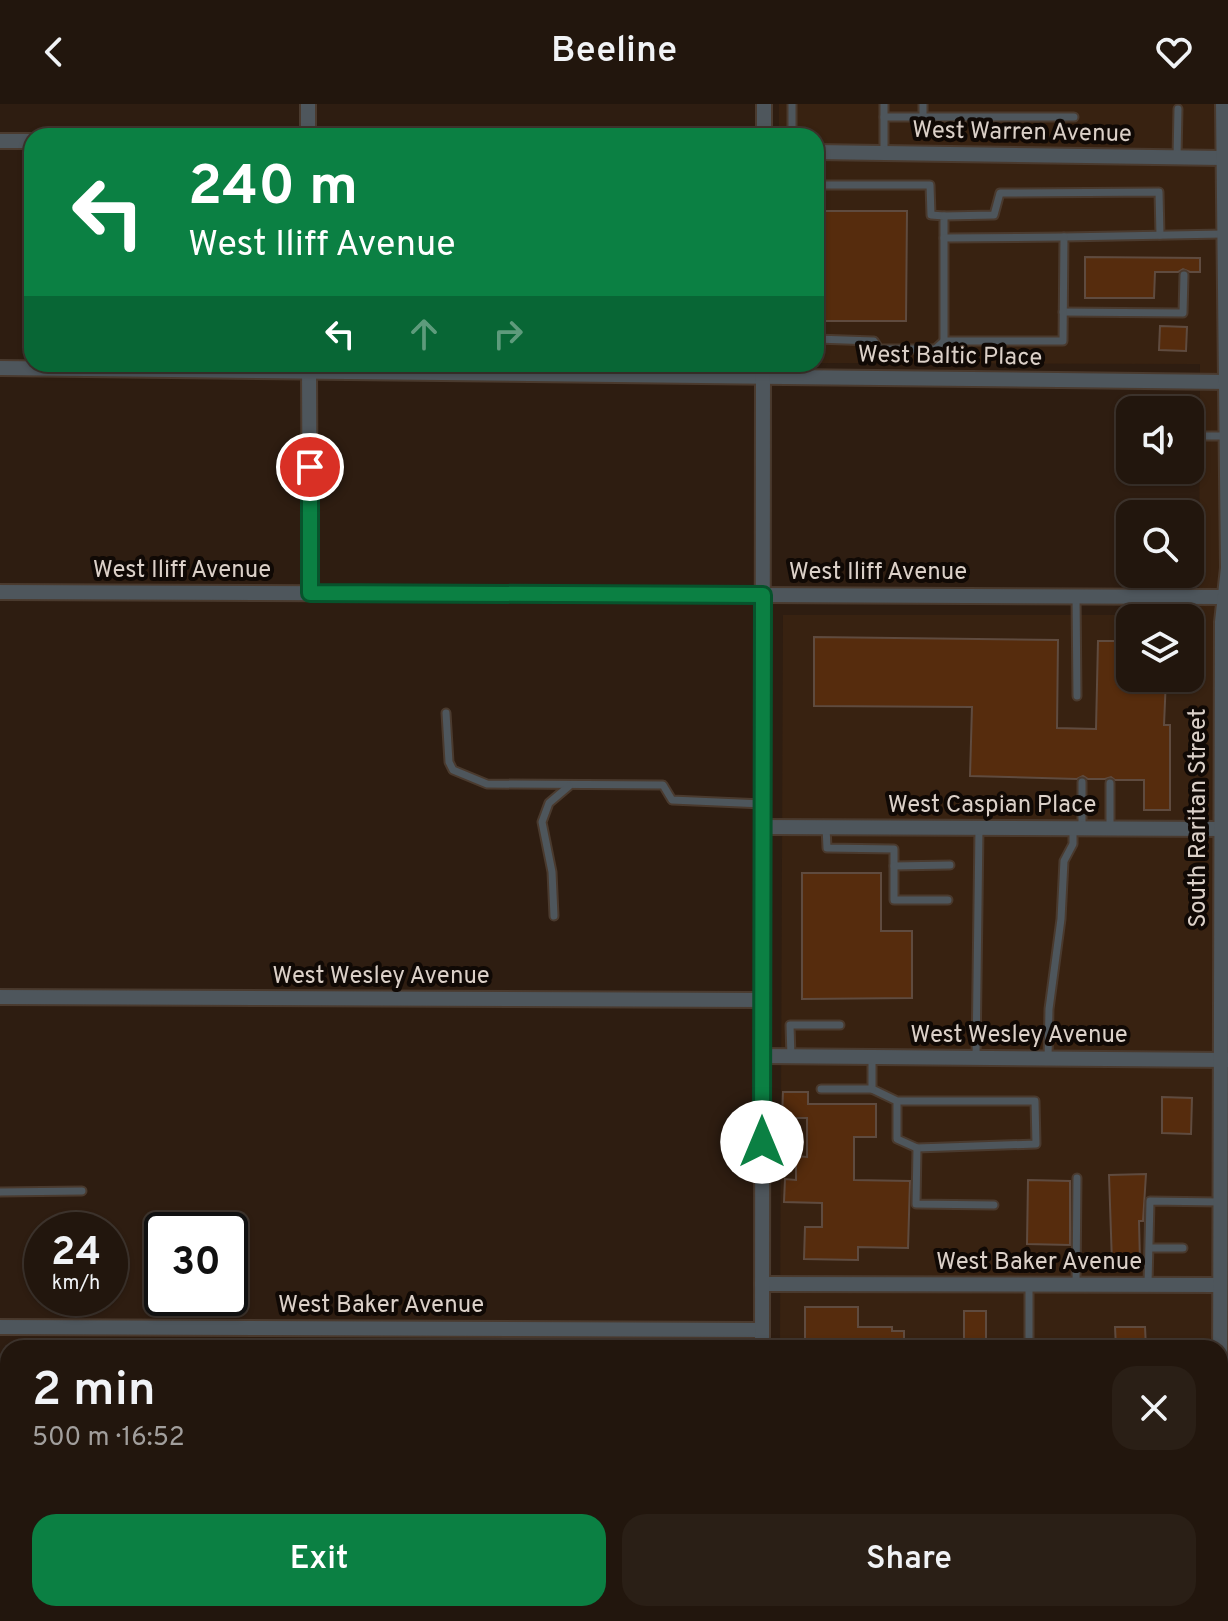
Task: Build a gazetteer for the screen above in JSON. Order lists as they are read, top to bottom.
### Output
{
  "streets": {
    "street": [
      "West Warren Avenue",
      "West Baltic Place",
      "West Iliff Avenue",
      "West Caspian Place",
      "South Raritan Street",
      "West Wesley Avenue",
      "West Baker Avenue"
    ]
  },
  "crossings": [
    ["West Warren Avenue", "South Raritan Street"],
    ["West Baltic Place", "South Raritan Street"],
    ["West Iliff Avenue", "South Raritan Street"],
    ["West Caspian Place", "South Raritan Street"],
    ["South Raritan Street", "West Wesley Avenue"],
    ["South Raritan Street", "West Baker Avenue"]
  ],
  "page": {
    "header": "Beeline",
    "turn": ["240 m", "West Iliff Avenue"],
    "speed": "24 km/h",
    "limit": "30",
    "heading": ["2 min", "500 m · 16:52"],
    "buttons": ["Exit", "Share"]
  }
}
